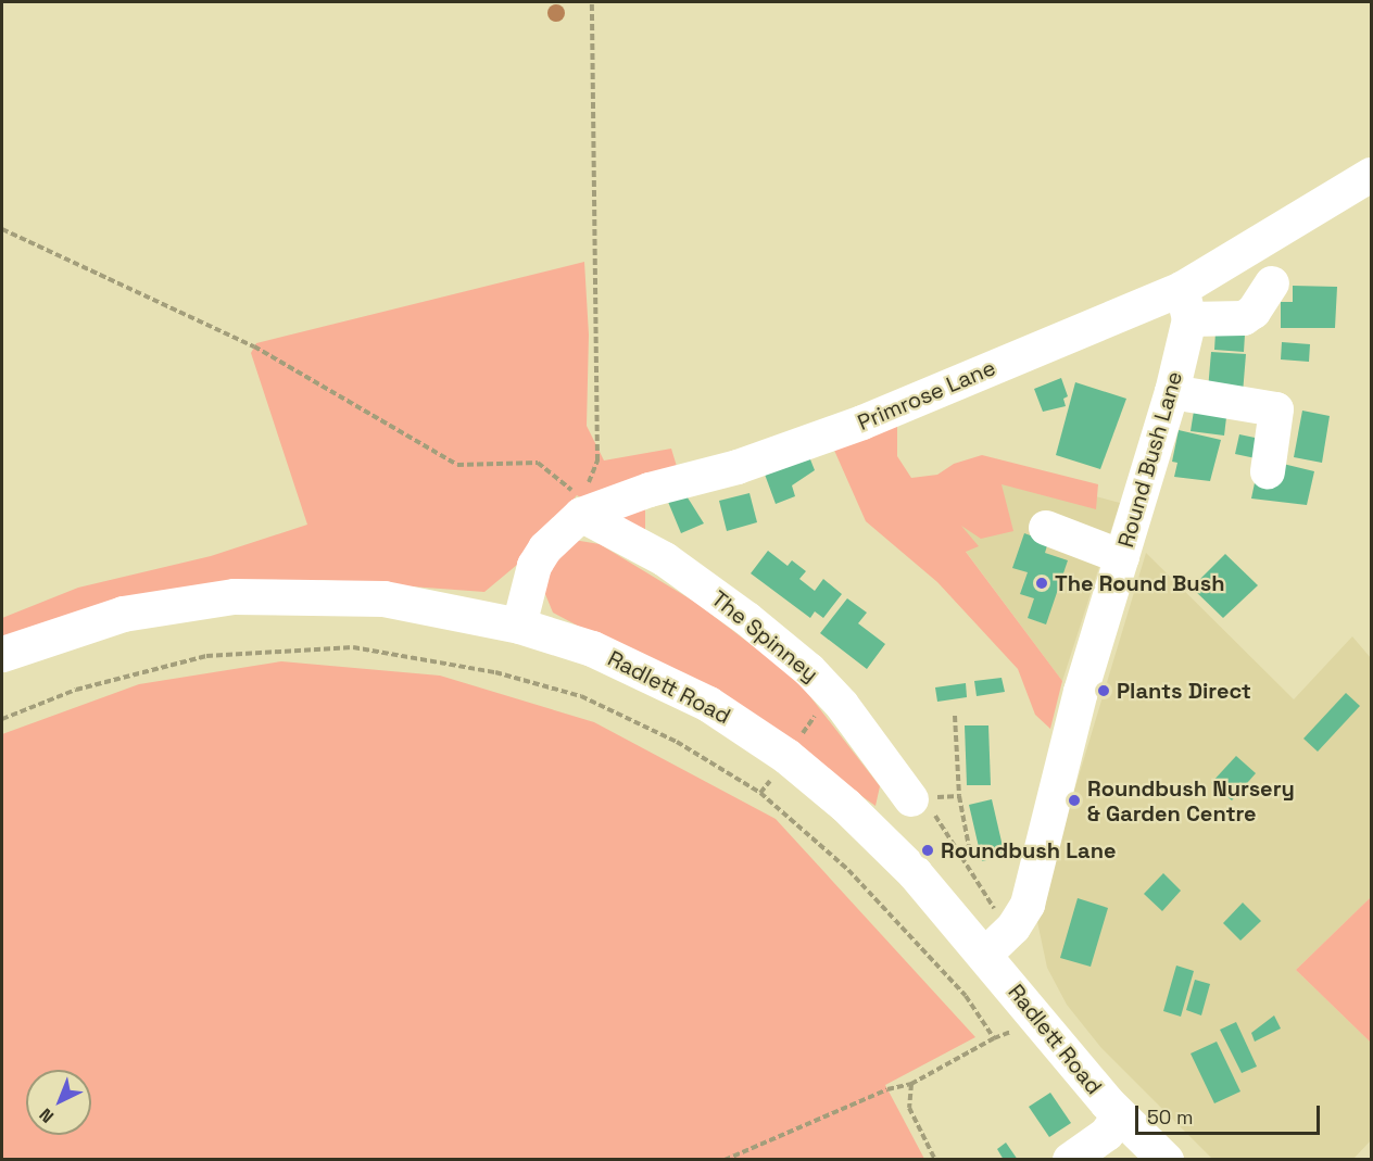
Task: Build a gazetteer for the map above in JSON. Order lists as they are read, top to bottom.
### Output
{
  "streets": {
    "main road": ["Radlett Road"],
    "street": ["Primrose Lane", "Round Bush Lane", "The Spinney"]
  },
  "crossings": [
    ["Primrose Lane", "Round Bush Lane"],
    ["Primrose Lane", "The Spinney"],
    ["Primrose Lane", "Radlett Road"],
    ["Round Bush Lane", "Radlett Road"]
  ],
  "places": [
    "The Round Bush",
    "Plants Direct",
    "Roundbush Nursery & Garden Centre",
    "Roundbush Lane"
  ],
  "scale_bar": "50 m",
  "north": "bottom left"
}
